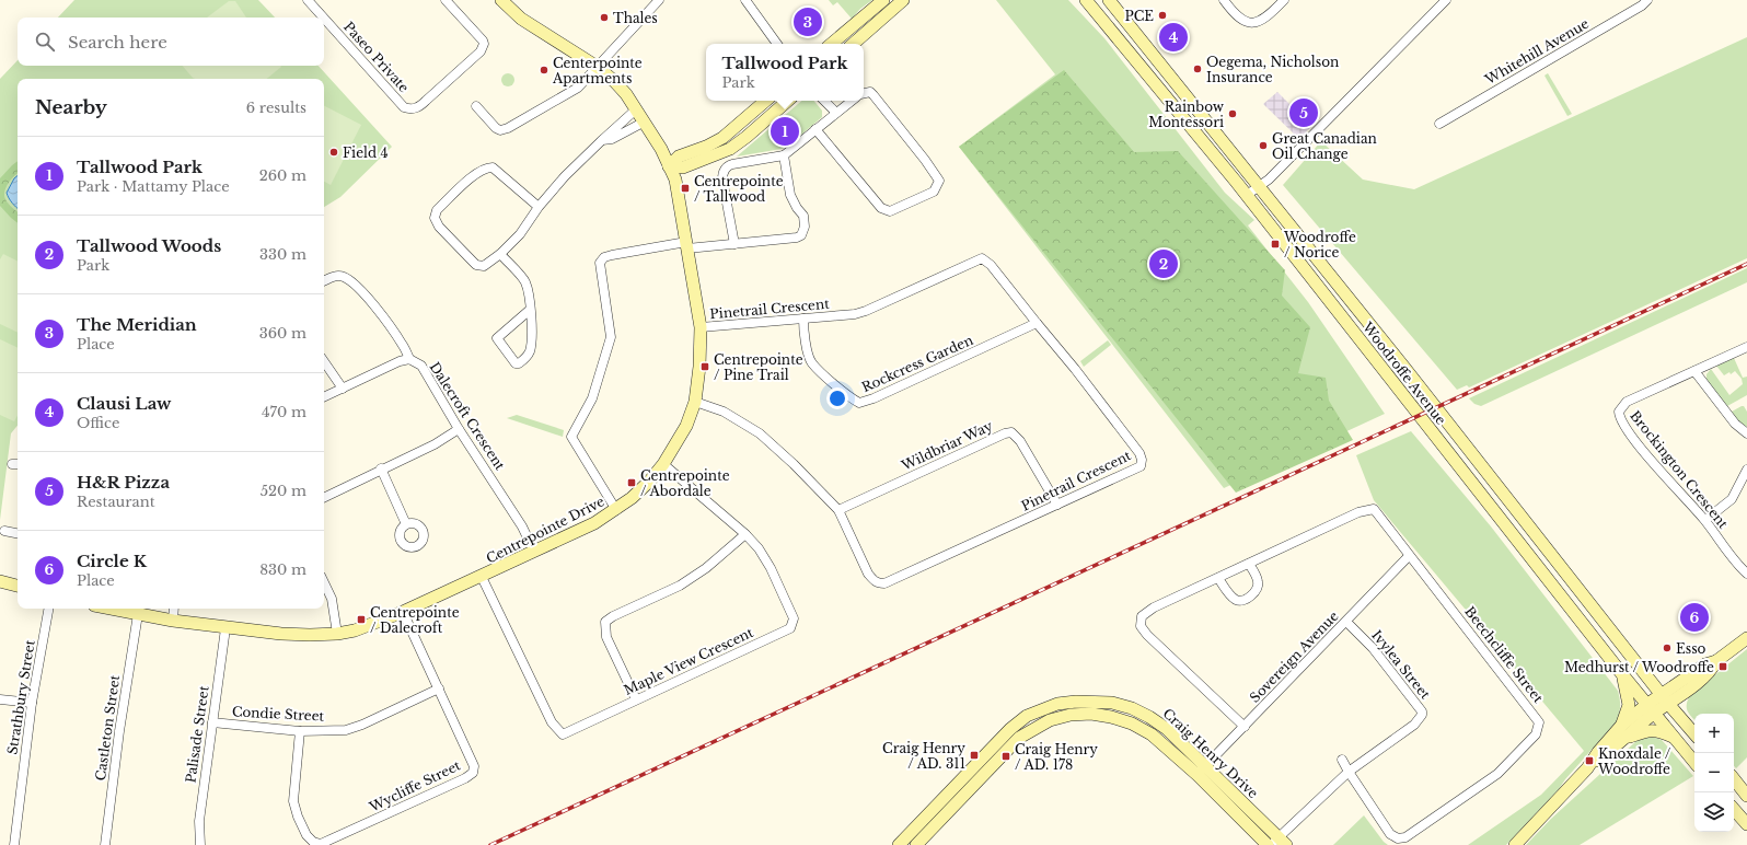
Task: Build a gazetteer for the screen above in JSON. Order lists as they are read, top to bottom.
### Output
{
  "streets": {
    "street": [
      "Whitehill Avenue",
      "Paseo Private",
      "Pinetrail Crescent",
      "Rockcress Garden",
      "Woodroffe Avenue",
      "Dalecroft Crescent",
      "Wildbriar Way",
      "Brockington Crescent",
      "Centrepointe Drive",
      "Beechcliffe Street",
      "Sovereign Avenue",
      "Maple View Crescent",
      "Ivylea Street",
      "Strathbury Street",
      "Condie Street",
      "Castleton Street",
      "Palisade Street",
      "Craig Henry Drive",
      "Wycliffe Street"
    ]
  },
  "crossings": [
    ["Pinetrail Crescent", "Rockcress Garden"],
    ["Pinetrail Crescent", "Wildbriar Way"],
    ["Pinetrail Crescent", "Centrepointe Drive"],
    ["Dalecroft Crescent", "Centrepointe Drive"],
    ["Centrepointe Drive", "Maple View Crescent"],
    ["Centrepointe Drive", "Castleton Street"],
    ["Centrepointe Drive", "Palisade Street"],
    ["Centrepointe Drive", "Wycliffe Street"],
    ["Beechcliffe Street", "Sovereign Avenue"],
    ["Beechcliffe Street", "Ivylea Street"],
    ["Sovereign Avenue", "Ivylea Street"],
    ["Sovereign Avenue", "Craig Henry Drive"],
    ["Ivylea Street", "Craig Henry Drive"],
    ["Condie Street", "Palisade Street"],
    ["Condie Street", "Wycliffe Street"]
  ],
  "places": {
    "other": [
      "PCE",
      "Thales",
      "Oegema, Nicholson Insurance",
      "Centerpointe Apartments",
      "Rainbow Montessori",
      "Great Canadian Oil Change",
      "Field 4",
      "Esso"
    ],
    "transit": [
      "Centrepointe / Tallwood",
      "Woodroffe / Norice",
      "Centrepointe / Pine Trail",
      "Centrepointe / Abordale",
      "Centrepointe / Dalecroft",
      "Medhurst / Woodroffe",
      "Craig Henry / AD. 311",
      "Craig Henry / AD. 178",
      "Knoxdale / Woodroffe"
    ]
  },
  "page": {
    "pins": [
      "3",
      "4",
      "5",
      "1",
      "2",
      "6"
    ],
    "search": "Search here",
    "popup": ["Tallwood Park", "Park"],
    "heading": ["Nearby", "6 results"],
    "list": [
      {
        "mark": "1",
        "name": "Tallwood Park",
        "note": "Park · Mattamy Place",
        "value": "260 m"
      },
      {
        "mark": "2",
        "name": "Tallwood Woods",
        "note": "Park",
        "value": "330 m"
      },
      {
        "mark": "3",
        "name": "The Meridian",
        "note": "Place",
        "value": "360 m"
      },
      {
        "mark": "4",
        "name": "Clausi Law",
        "note": "Office",
        "value": "470 m"
      },
      {
        "mark": "5",
        "name": "H&R Pizza",
        "note": "Restaurant",
        "value": "520 m"
      },
      {
        "mark": "6",
        "name": "Circle K",
        "note": "Place",
        "value": "830 m"
      }
    ],
    "map_buttons": ["+", "−"]
  }
}
